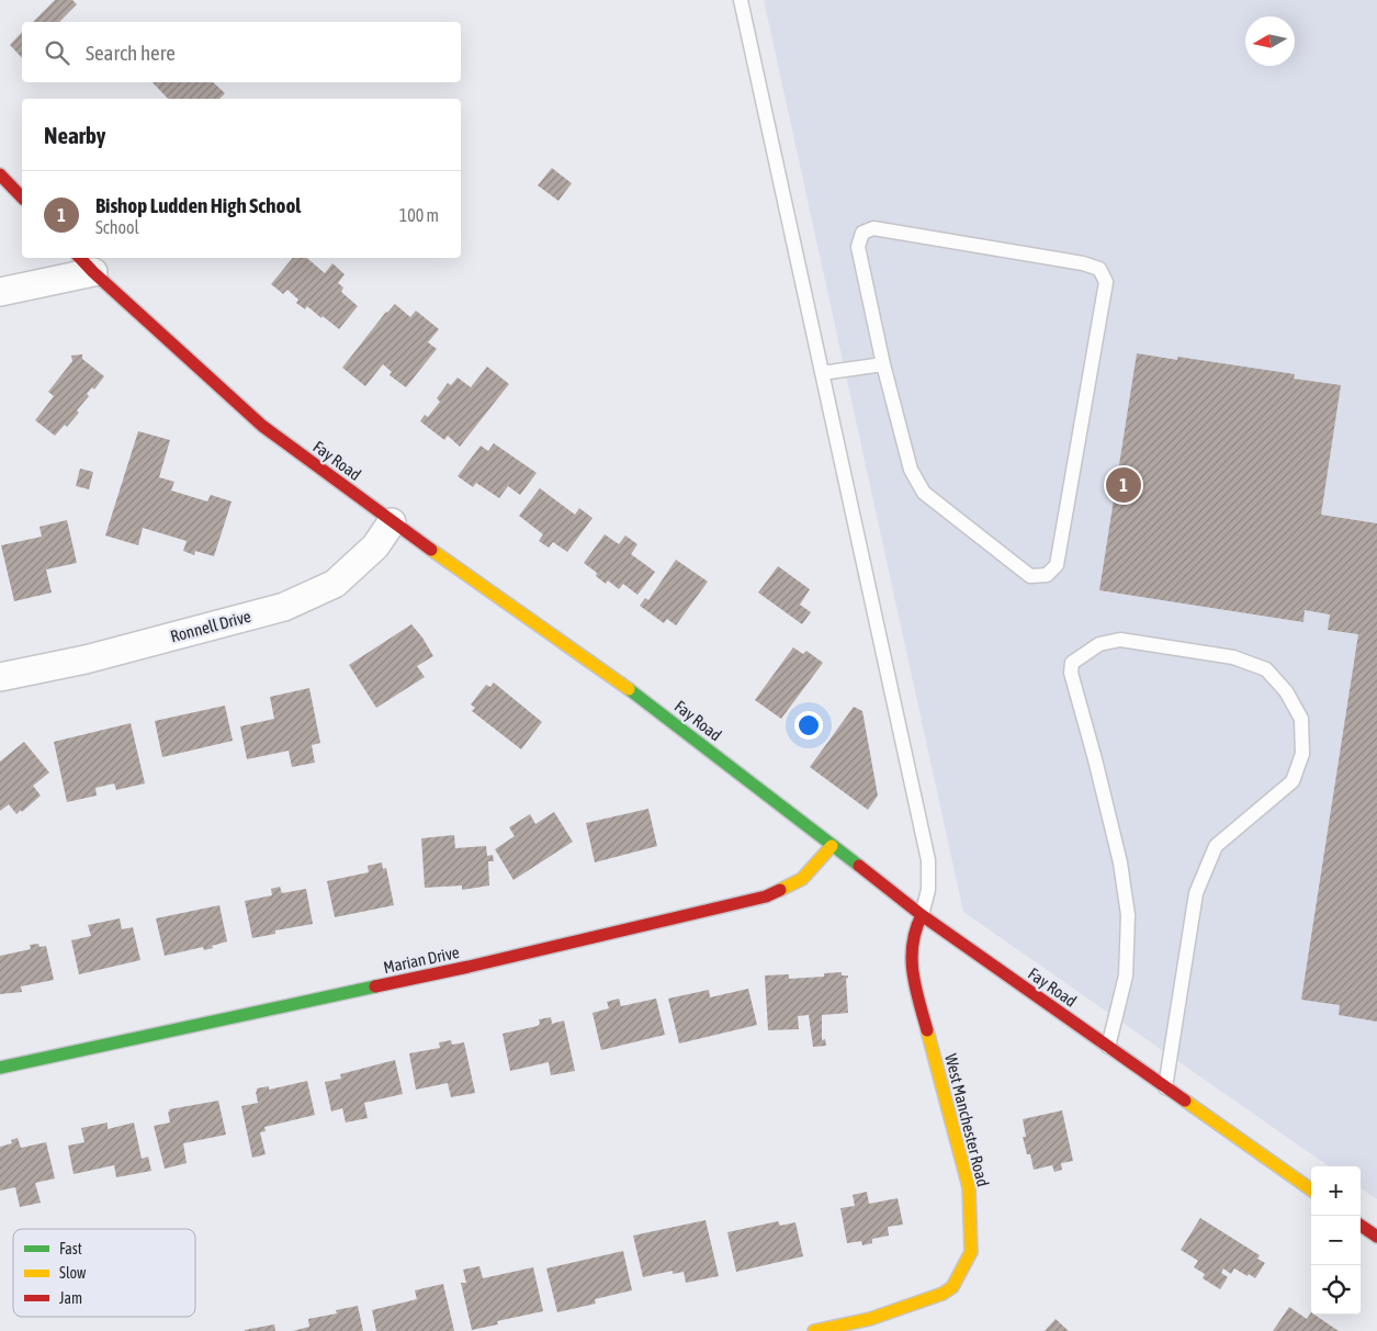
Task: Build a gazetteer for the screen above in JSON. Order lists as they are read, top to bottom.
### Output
{
  "streets": {
    "street": [
      "Fay Road",
      "Ronnell Drive",
      "Marian Drive",
      "West Manchester Road"
    ]
  },
  "crossings": [
    ["Fay Road", "Ronnell Drive"],
    ["Fay Road", "Marian Drive"],
    ["Fay Road", "West Manchester Road"]
  ],
  "legend": ["Fast", "Slow", "Jam"],
  "north": "left",
  "page": {
    "search": "Search here",
    "heading": "Nearby",
    "list": [
      {
        "mark": "1",
        "name": "Bishop Ludden High School",
        "note": "School",
        "value": "100 m"
      }
    ],
    "pins": "1",
    "map_buttons": ["+", "−"]
  }
}
